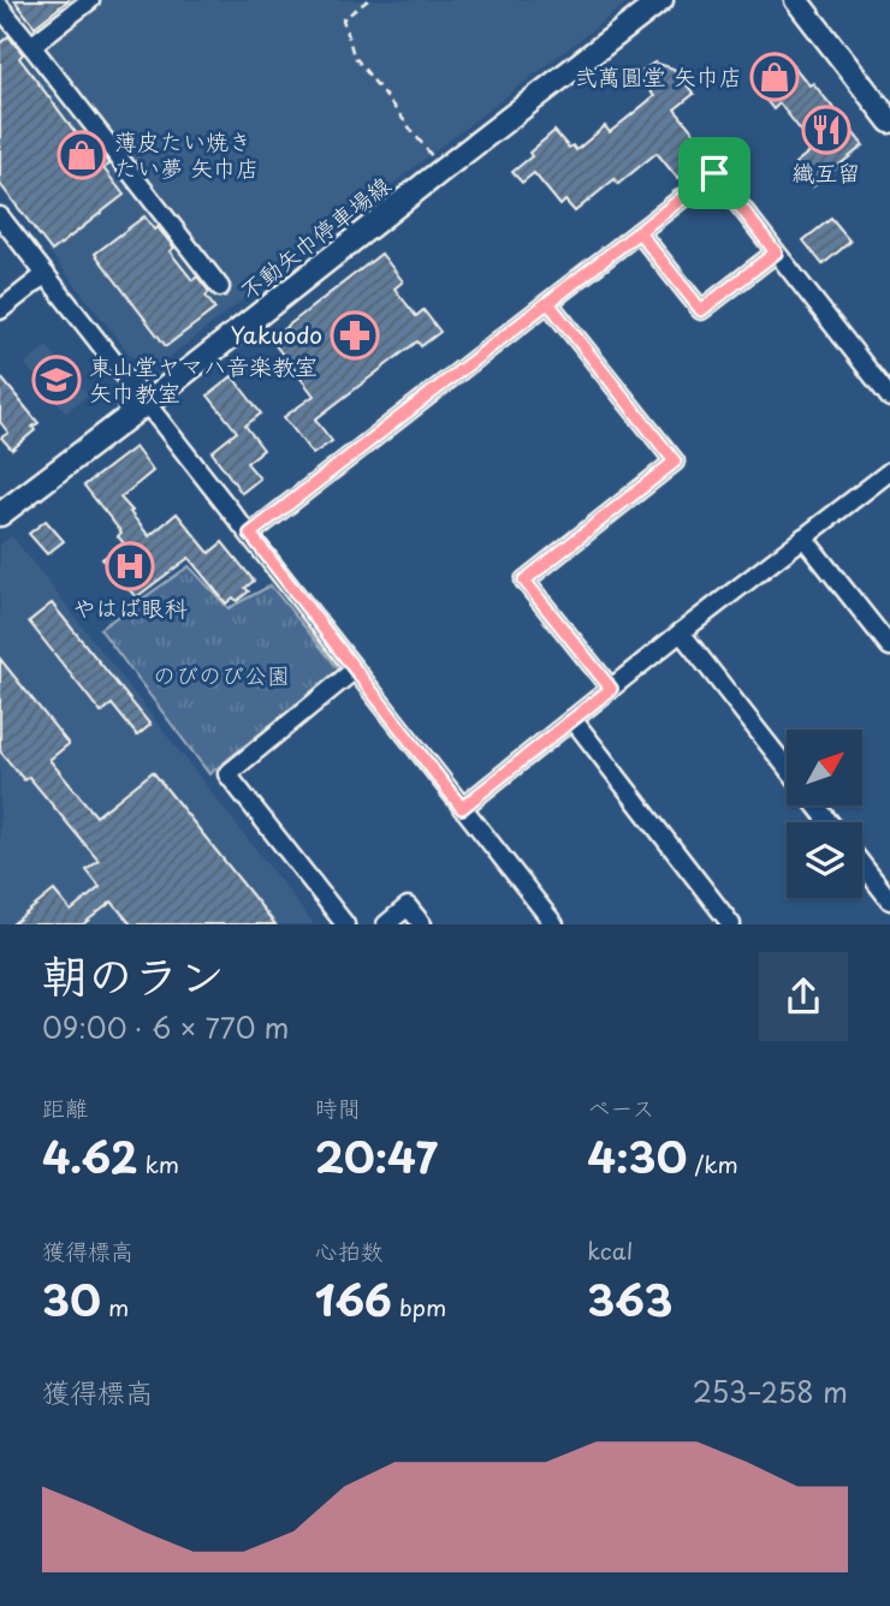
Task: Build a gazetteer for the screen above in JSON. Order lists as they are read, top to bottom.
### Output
{
  "streets": {
    "main road": ["不動矢巾停車場線"]
  },
  "parks": ["のびのび公園"],
  "places": {
    "shop": ["弐萬圓堂 矢巾店", "薄皮たい焼き たい夢 矢巾店"],
    "restaurant": ["織互留"],
    "pharmacy": ["Yakuodo"],
    "school or university": ["東山堂ヤマハ音楽教室 矢巾教室"],
    "hospital": ["やはば眼科"]
  },
  "north": "top right",
  "page": {
    "heading": ["朝のラン", "09:00 · 6 × 770 m"],
    "stats": [
      ["距離", "4.62 km"],
      ["時間", "20:47"],
      ["ペース", "4:30 /km"],
      ["獲得標高", "30 m"],
      ["心拍数", "166 bpm"],
      ["kcal", "363"]
    ],
    "chart": ["獲得標高", "253–258 m"]
  }
}
